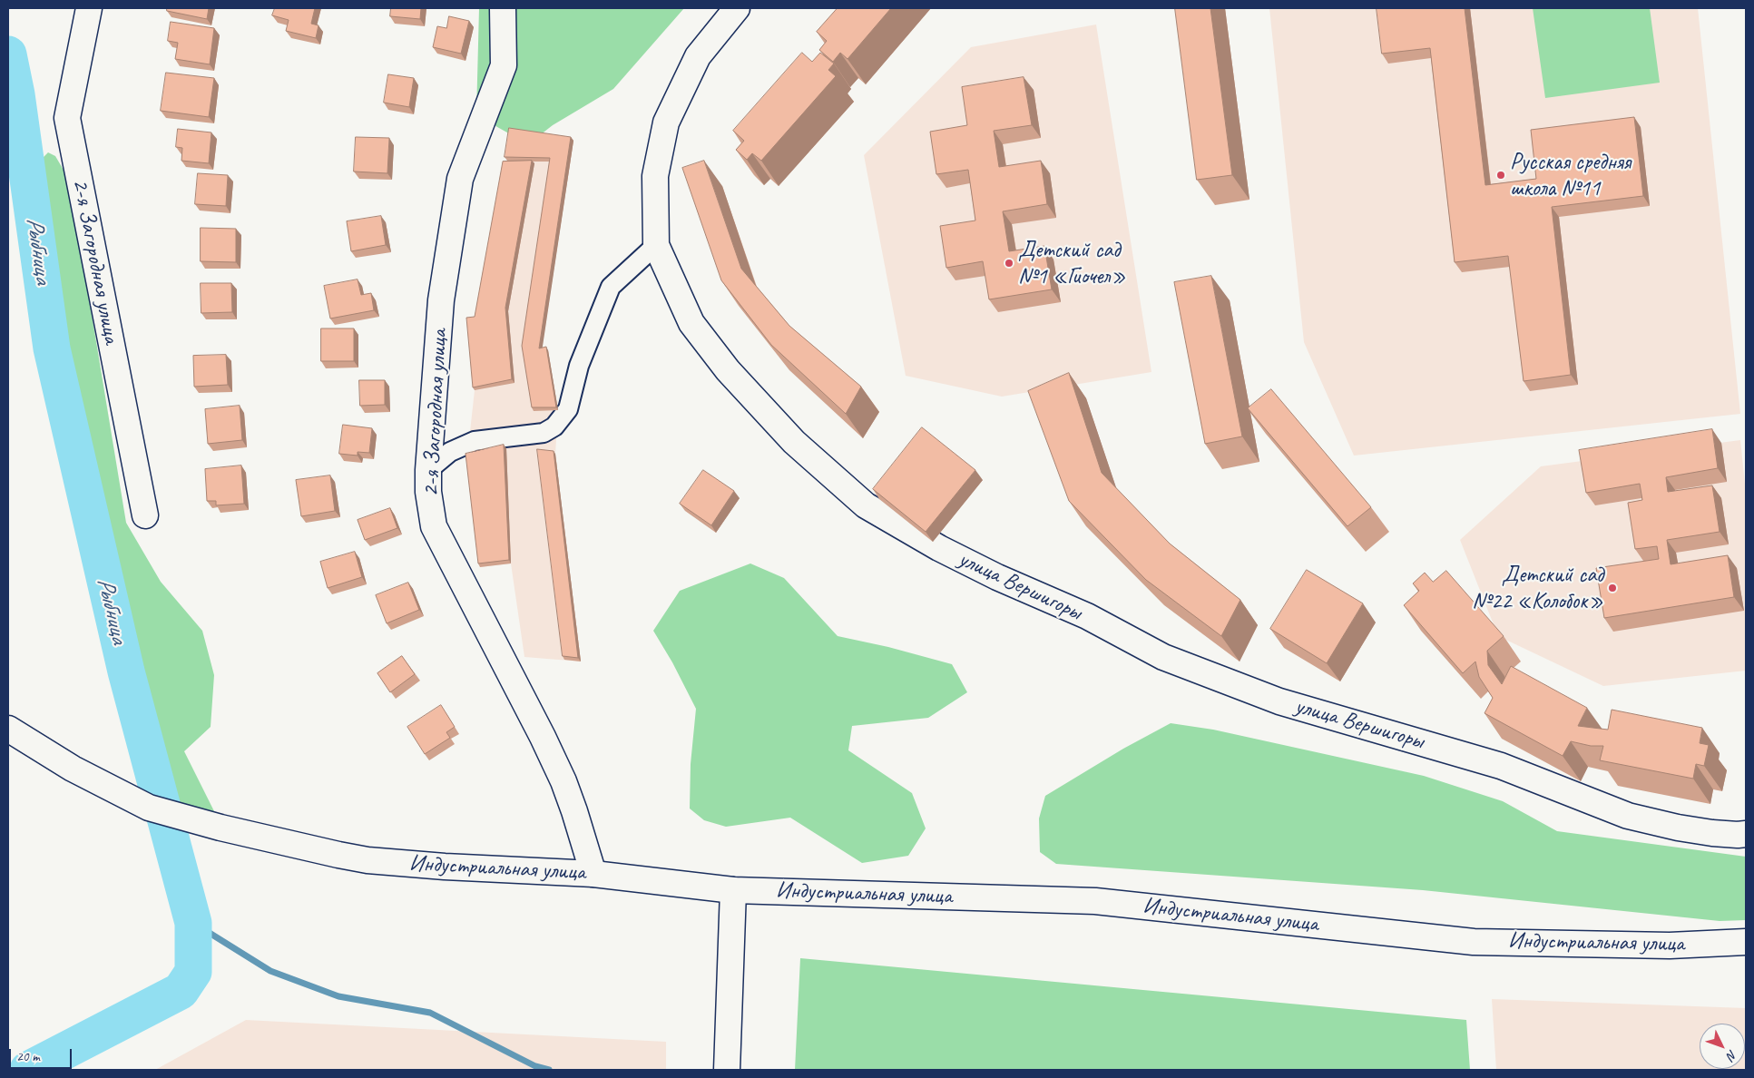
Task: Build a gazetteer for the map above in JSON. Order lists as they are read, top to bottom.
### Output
{
  "streets": {
    "street": ["2-я Загородная улица", "улица Вершигоры", "Индустриальная улица"]
  },
  "crossings": [
    ["2-я Загородная улица", "Индустриальная улица"]
  ],
  "water": ["Рыбница"],
  "places": ["Русская средняя школа №11", "Детский сад №1 «Гиочел»", "Детский сад №22 «Колобок»"],
  "scale_bar": "20 m",
  "north": "bottom right"
}
